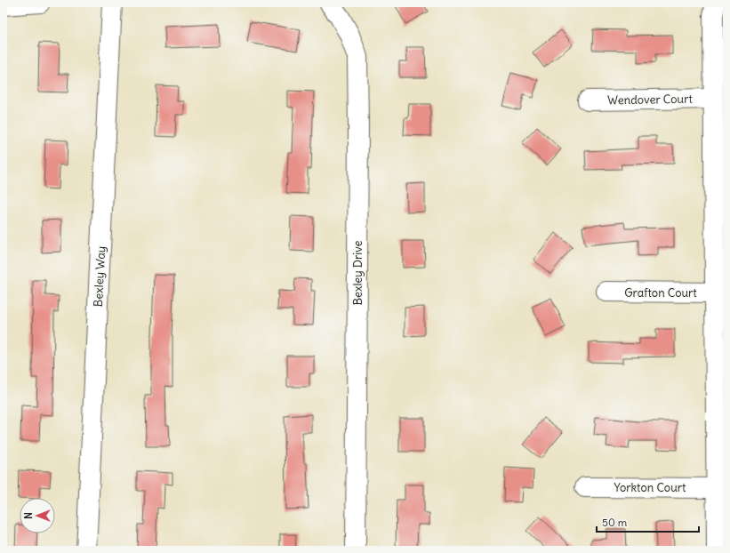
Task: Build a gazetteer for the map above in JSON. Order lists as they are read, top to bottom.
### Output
{
  "streets": {
    "street": [
      "Wendover Court",
      "Bexley Drive",
      "Bexley Way",
      "Grafton Court",
      "Yorkton Court"
    ]
  },
  "scale_bar": "50 m",
  "north": "left"
}
